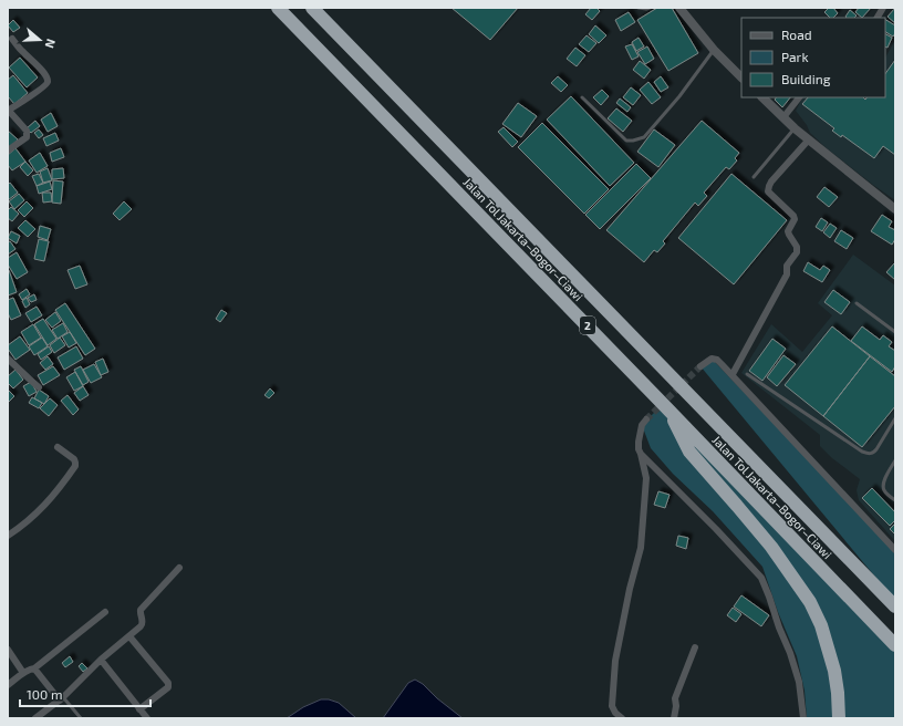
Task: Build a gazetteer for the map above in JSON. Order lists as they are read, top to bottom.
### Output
{
  "streets": {
    "highway": ["Jalan Tol Jakarta–Bogor–Ciawi", "2"]
  },
  "legend": ["Road", "Park", "Building"],
  "scale_bar": "100 m",
  "north": "right"
}
